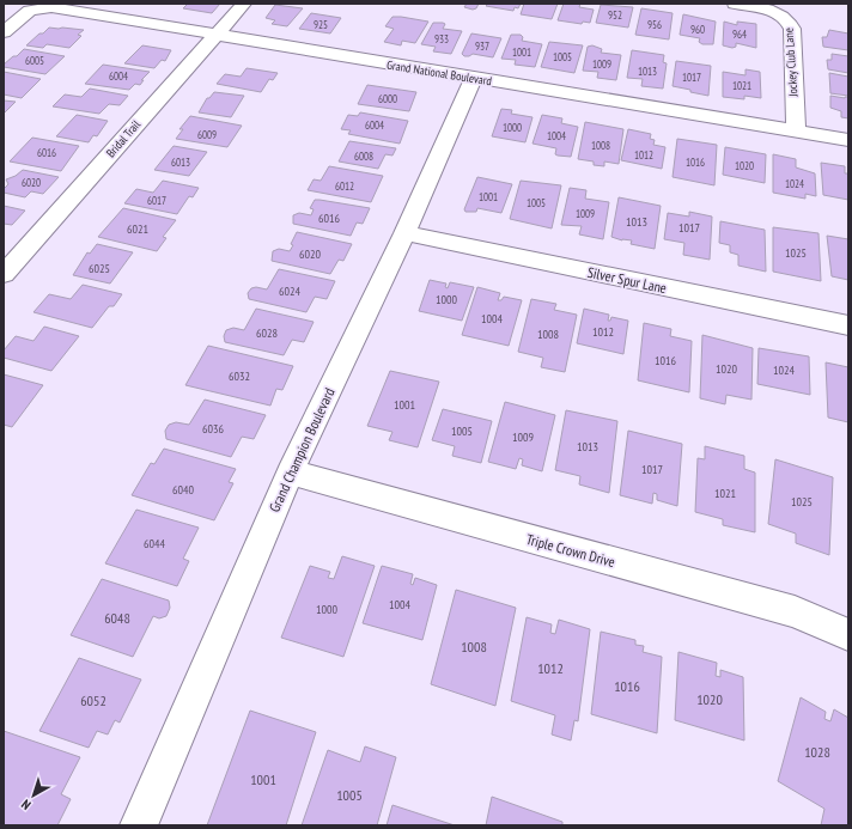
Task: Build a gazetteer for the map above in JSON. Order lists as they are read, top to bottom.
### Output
{
  "streets": {
    "street": [
      "Jockey Club Lane",
      "Grand National Boulevard",
      "Bridal Trail",
      "Silver Spur Lane",
      "Grand Champion Boulevard",
      "Triple Crown Drive"
    ]
  },
  "crossings": [
    ["Jockey Club Lane", "Grand National Boulevard"],
    ["Grand National Boulevard", "Bridal Trail"],
    ["Grand National Boulevard", "Grand Champion Boulevard"],
    ["Silver Spur Lane", "Grand Champion Boulevard"],
    ["Grand Champion Boulevard", "Triple Crown Drive"]
  ],
  "house_numbers": [
    "952",
    "925",
    "956",
    "960",
    "964",
    "933",
    "937",
    "1001",
    "1005",
    "6005",
    "1009",
    "1013",
    "6004",
    "1017",
    "1021",
    "6000",
    "6004",
    "1000",
    "6009",
    "1004",
    "1008",
    "6016",
    "1012",
    "6008",
    "6013",
    "1016",
    "1020",
    "6020",
    "1024",
    "6012",
    "1001",
    "6017",
    "1005",
    "1009",
    "6016",
    "1013",
    "1017",
    "6021",
    "1025",
    "6020",
    "6025",
    "6024",
    "1000",
    "1004",
    "1012",
    "6028",
    "1008",
    "1016",
    "1020",
    "1024",
    "6032",
    "1001",
    "6036",
    "1005",
    "1009",
    "1013",
    "1017",
    "6040",
    "1021",
    "1025",
    "6044",
    "1004",
    "1000",
    "6048",
    "1008",
    "1012",
    "1016",
    "1020",
    "6052",
    "1028",
    "1001",
    "1005"
  ],
  "north": "bottom left"
}
